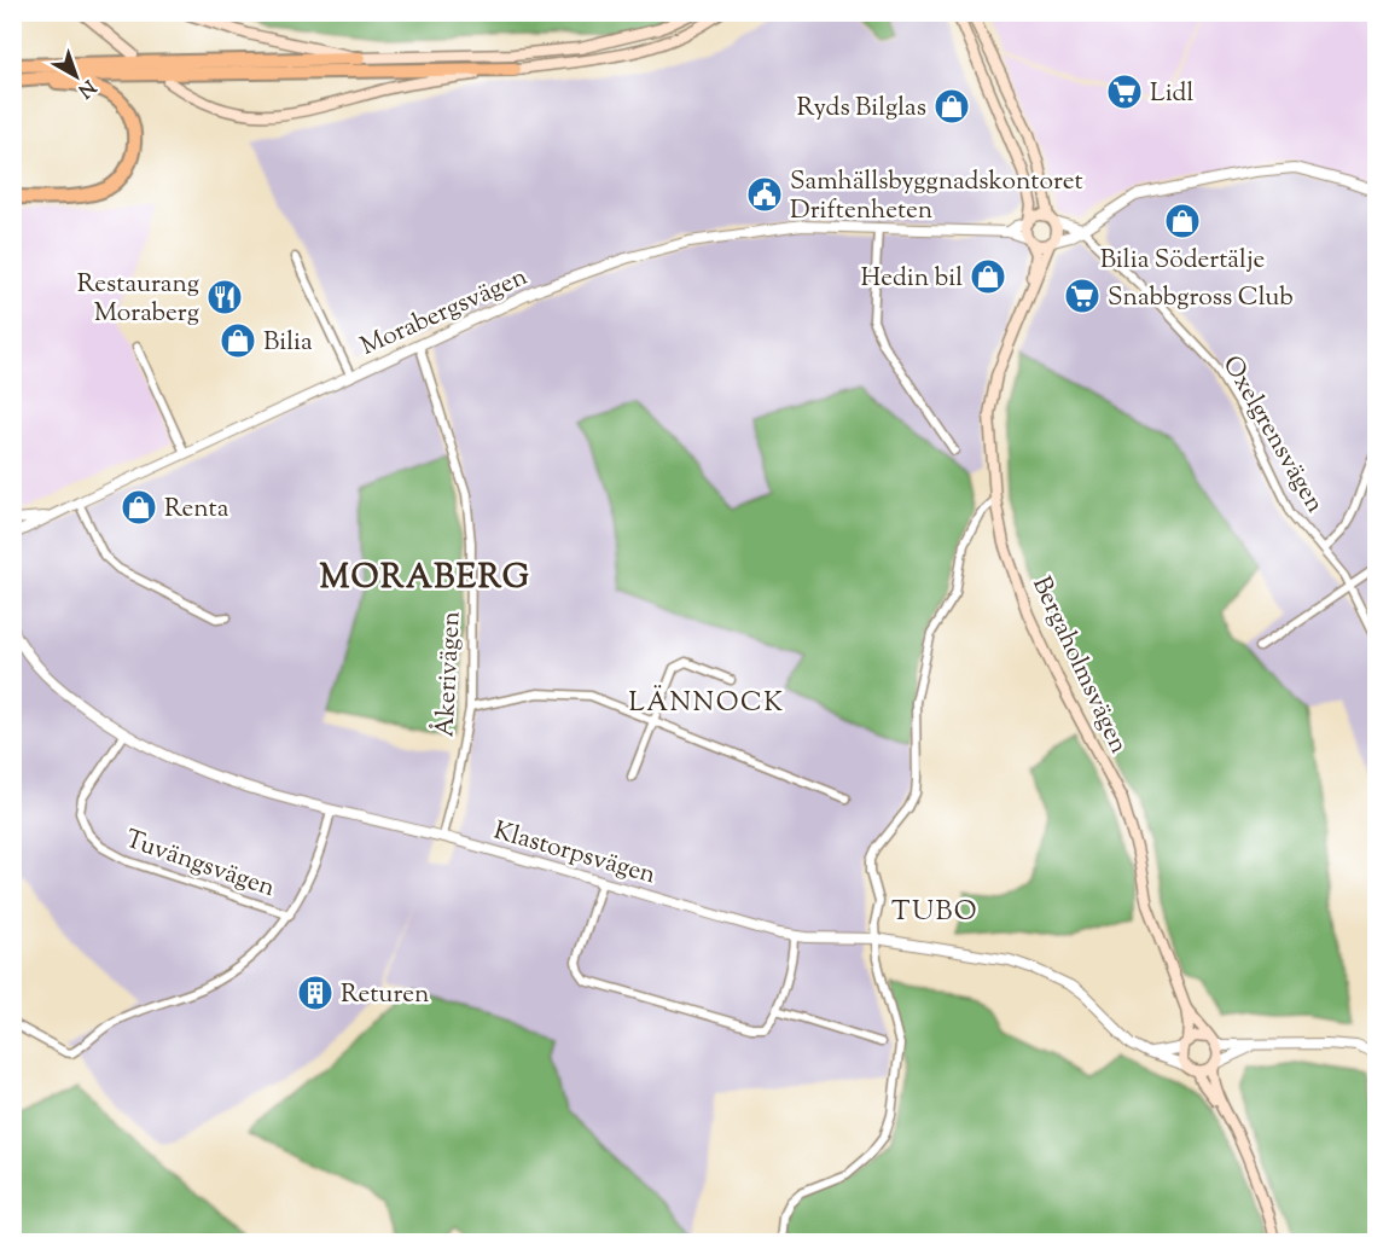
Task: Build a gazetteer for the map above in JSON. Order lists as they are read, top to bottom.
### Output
{
  "streets": {
    "main road": ["Bergaholmsvägen"],
    "street": [
      "Morabergsvägen",
      "Oxelgrensvägen",
      "Åkerivägen",
      "Klastorpsvägen",
      "Tuvängsvägen"
    ]
  },
  "crossings": [
    ["Morabergsvägen", "Bergaholmsvägen"],
    ["Morabergsvägen", "Åkerivägen"],
    ["Bergaholmsvägen", "Klastorpsvägen"],
    ["Åkerivägen", "Klastorpsvägen"],
    ["Klastorpsvägen", "Tuvängsvägen"]
  ],
  "districts": ["MORABERG", "LÄNNOCK", "TUBO"],
  "places": {
    "supermarket": ["Lidl", "Snabbgross Club"],
    "shop": [
      "Ryds Bilglas",
      "Bilia Södertälje",
      "Hedin bil",
      "Bilia",
      "Renta"
    ],
    "public building": ["Samhällsbyggnadskontoret Driftenheten"],
    "restaurant": ["Restaurang Moraberg"],
    "building": ["Returen"]
  },
  "north": "bottom right"
}
